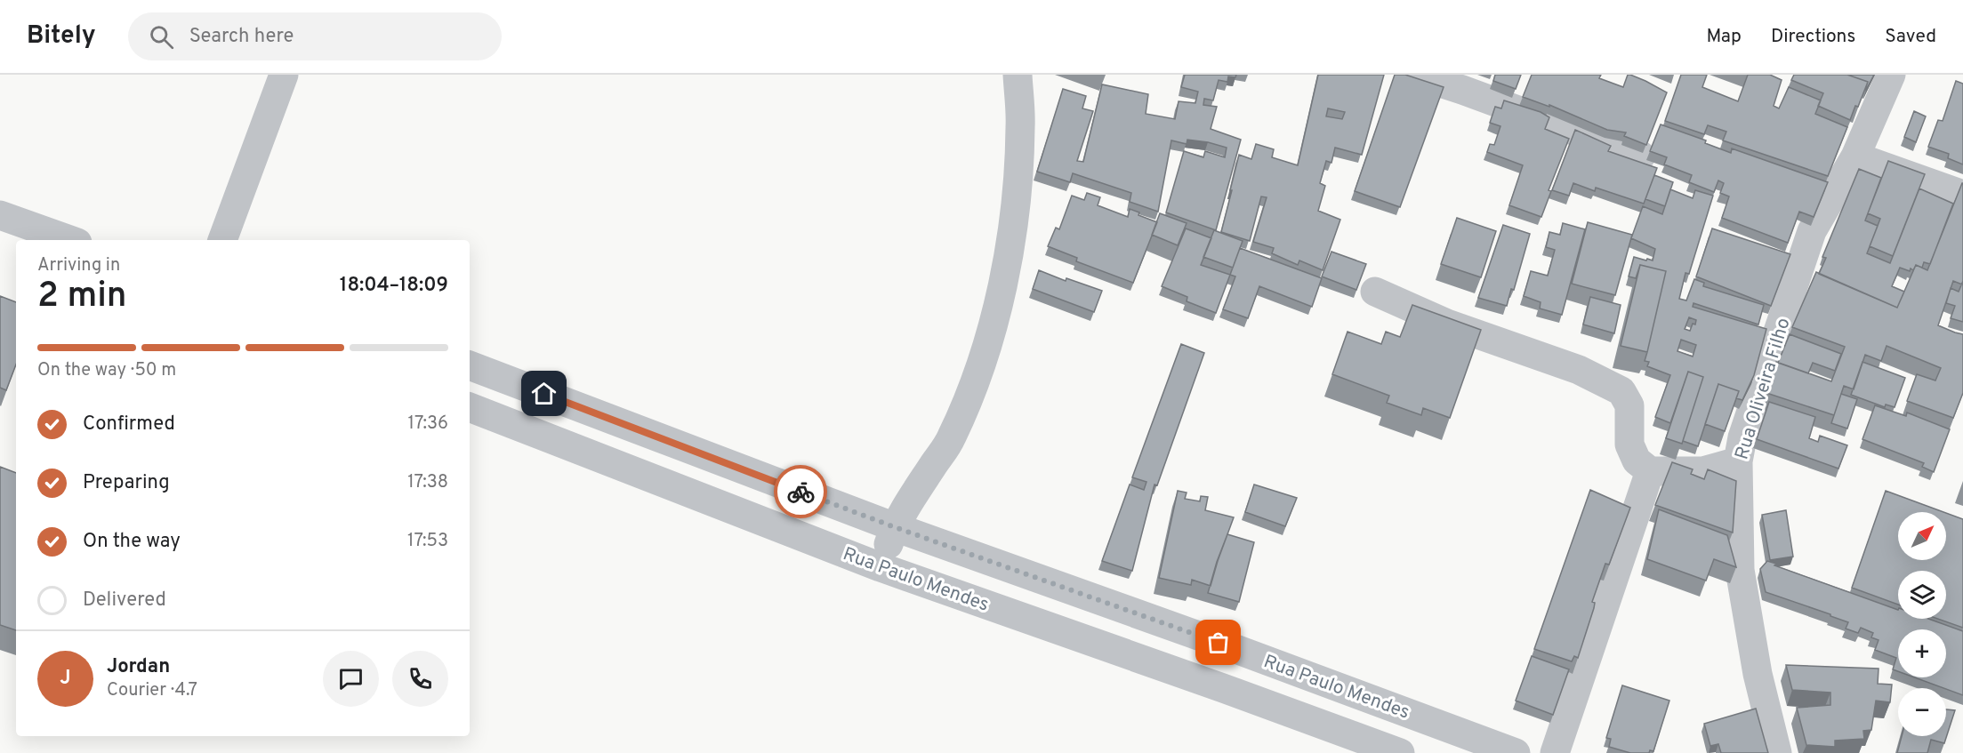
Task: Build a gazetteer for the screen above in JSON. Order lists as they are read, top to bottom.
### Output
{
  "streets": {
    "street": ["Rua Oliveira Filho", "Rua Paulo Mendes"]
  },
  "north": "top right",
  "page": {
    "header": "Bitely",
    "search": "Search here",
    "nav": ["Map", "Directions", "Saved"],
    "heading": ["2 min", "Arriving in", "18:04–18:09"],
    "panel": ["Jordan", "Courier · 4.7"],
    "bar": "On the way · 50 m",
    "list": [
      ["Confirmed", "17:36"],
      ["Preparing", "17:38"],
      ["On the way", "17:53"],
      "Delivered"
    ],
    "map_buttons": ["+", "−"],
    "round": "J"
  }
}
